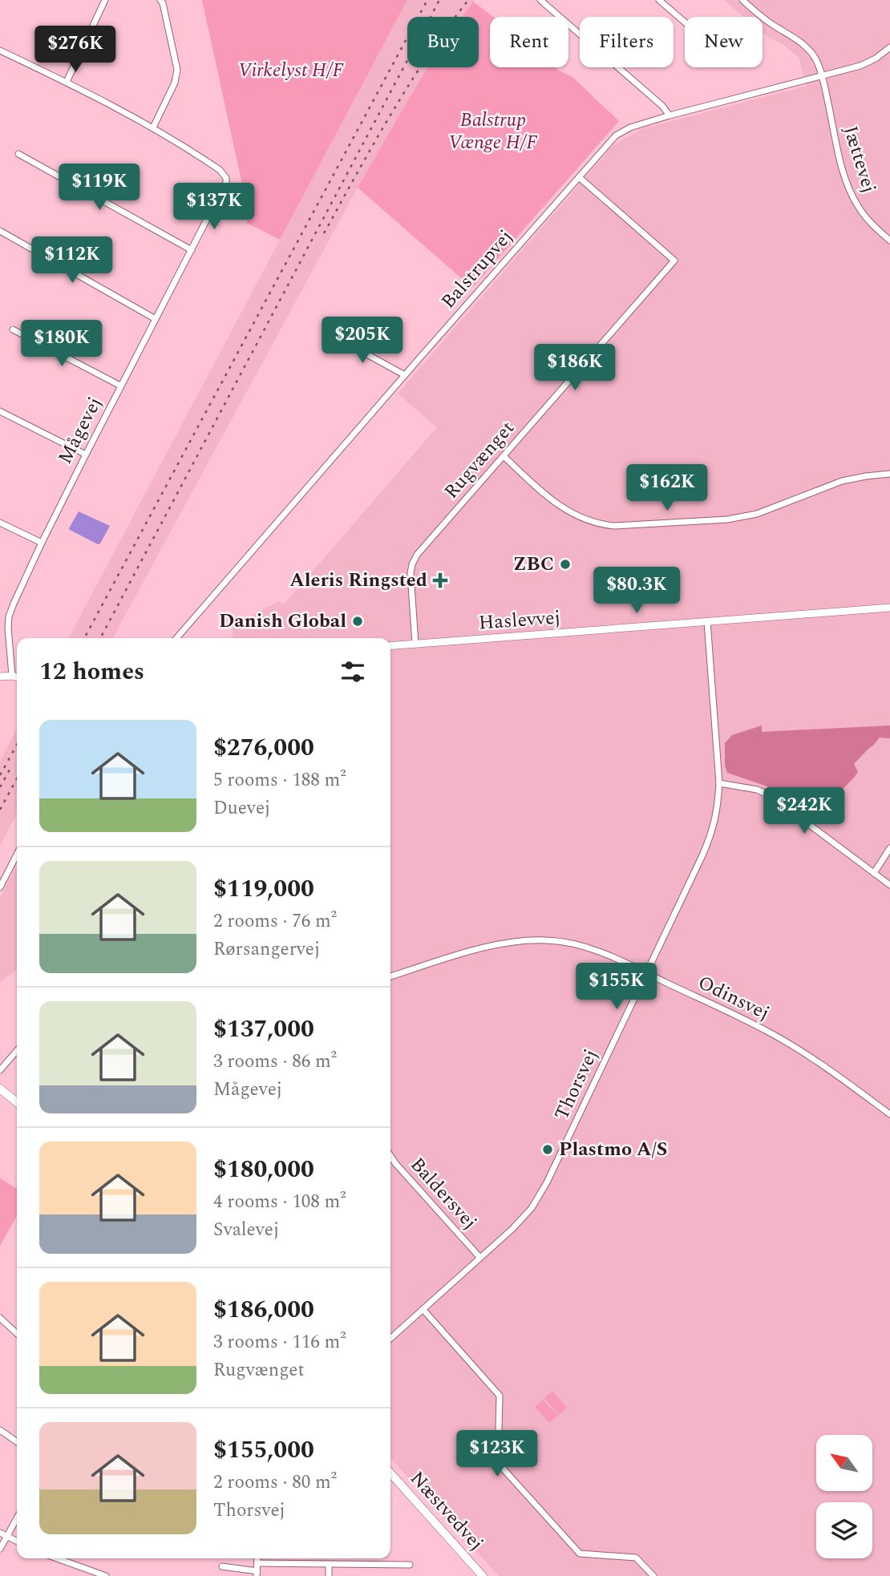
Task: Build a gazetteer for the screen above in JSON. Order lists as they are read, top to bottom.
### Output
{
  "streets": {
    "main road": ["Næstvedvej"],
    "street": [
      "Jættevej",
      "Balstrupvej",
      "Mågevej",
      "Rugvænget",
      "Haslevvej",
      "Odinsvej",
      "Thorsvej",
      "Baldersvej"
    ]
  },
  "crossings": [
    ["Jættevej", "Balstrupvej"],
    ["Balstrupvej", "Rugvænget"],
    ["Rugvænget", "Haslevvej"],
    ["Haslevvej", "Thorsvej"],
    ["Odinsvej", "Thorsvej"],
    ["Thorsvej", "Baldersvej"]
  ],
  "parks": ["Virkelyst H/F", "Balstrup Vænge H/F"],
  "places": {
    "other": ["ZBC", "Danish Global", "Plastmo A/S"],
    "health": ["Aleris Ringsted"]
  },
  "north": "top left",
  "page": {
    "chip": [
      "Buy",
      "Rent",
      "Filters",
      "New"
    ],
    "price": [
      "$276K",
      "$119K",
      "$137K",
      "$112K",
      "$205K",
      "$180K",
      "$186K",
      "$162K",
      "$80.3K",
      "$242K",
      "$155K",
      "$123K"
    ],
    "heading": "12 homes",
    "list": [
      {
        "name": "$276,000",
        "note": "5 rooms · 188 m² · Duevej"
      },
      {
        "name": "$119,000",
        "note": "2 rooms · 76 m² · Rørsangervej"
      },
      {
        "name": "$137,000",
        "note": "3 rooms · 86 m² · Mågevej"
      },
      {
        "name": "$180,000",
        "note": "4 rooms · 108 m² · Svalevej"
      },
      {
        "name": "$186,000",
        "note": "3 rooms · 116 m² · Rugvænget"
      },
      {
        "name": "$155,000",
        "note": "2 rooms · 80 m² · Thorsvej"
      }
    ]
  }
}
